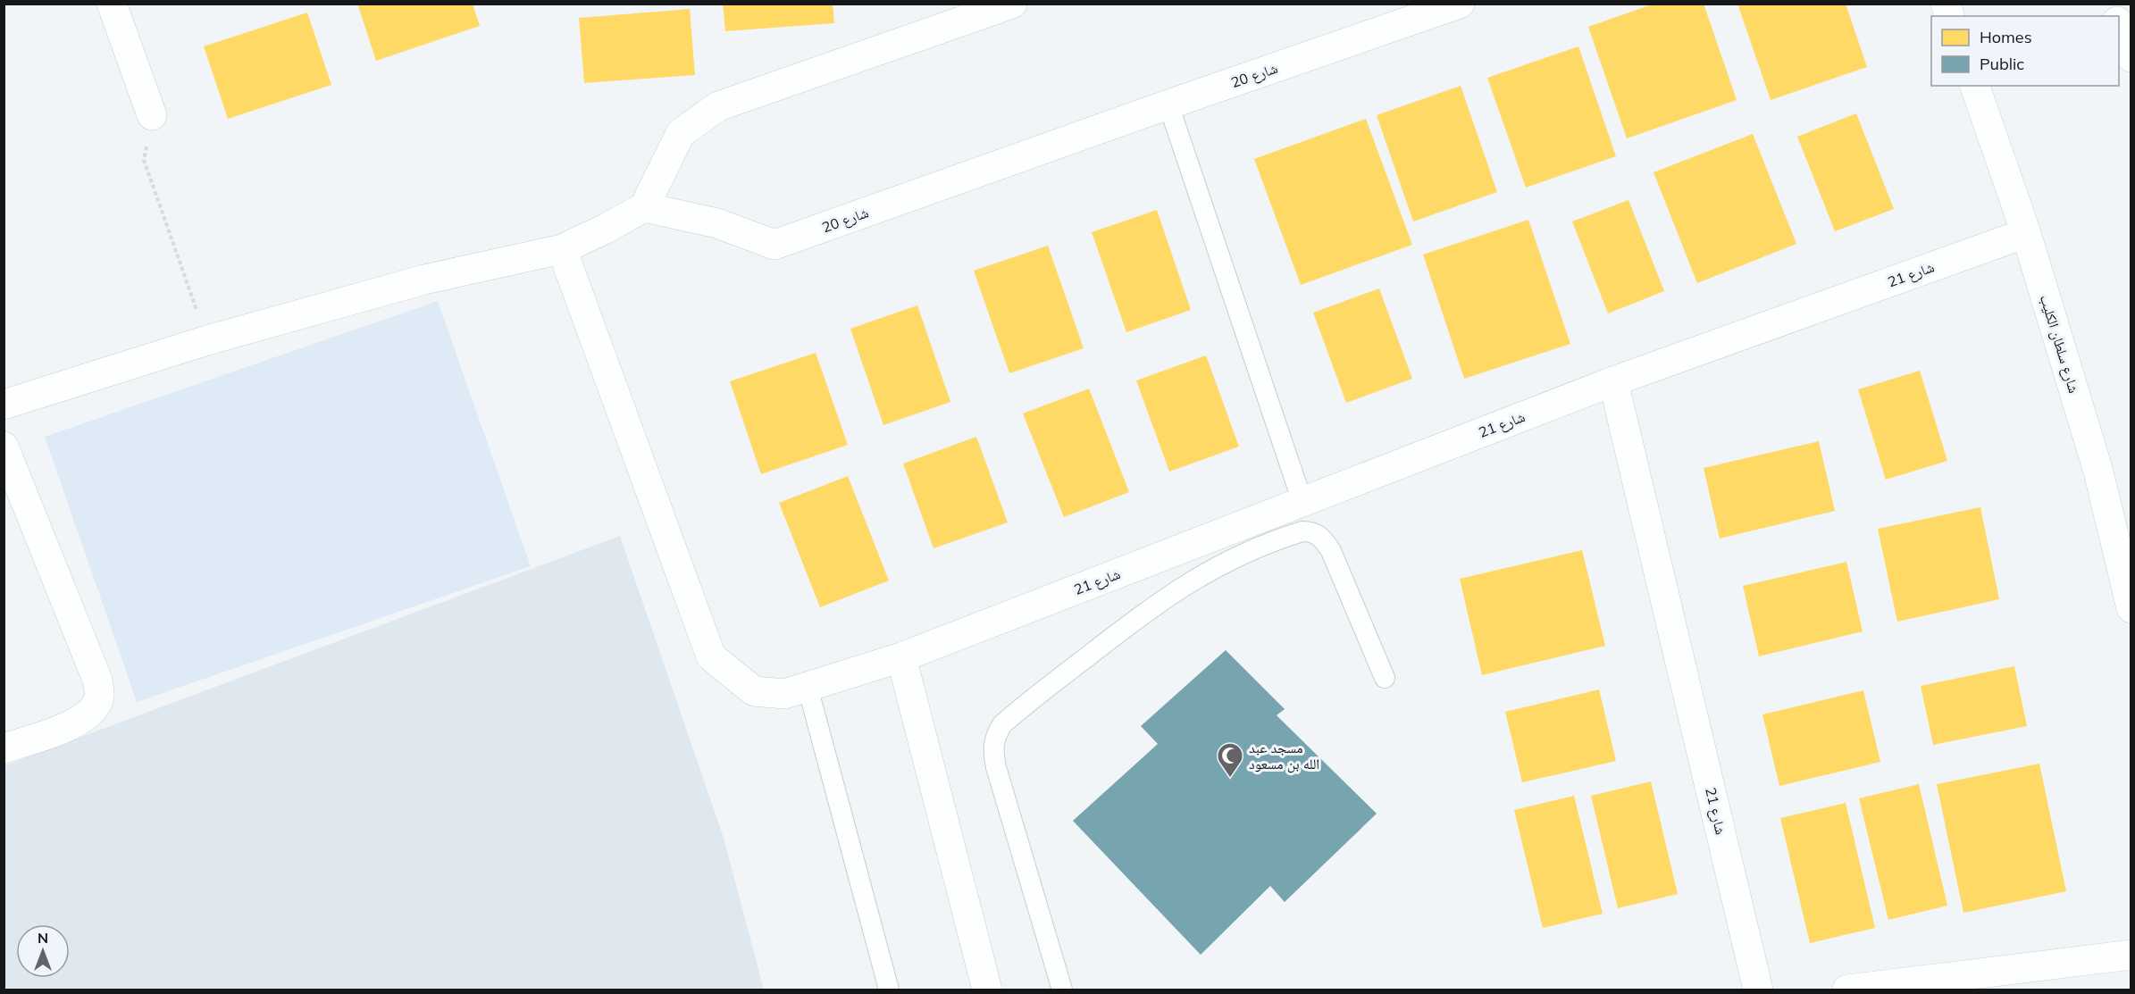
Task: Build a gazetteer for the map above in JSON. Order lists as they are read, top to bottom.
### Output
{
  "streets": {
    "street": ["شارع 20", "شارع 21", "شارع سلطان الكليب"]
  },
  "crossings": [
    ["شارع 21", "شارع سلطان الكليب"]
  ],
  "places": {
    "mosque": ["مسجد عبد الله بن مسعود"]
  },
  "legend": ["Homes", "Public"],
  "north": "top"
}
